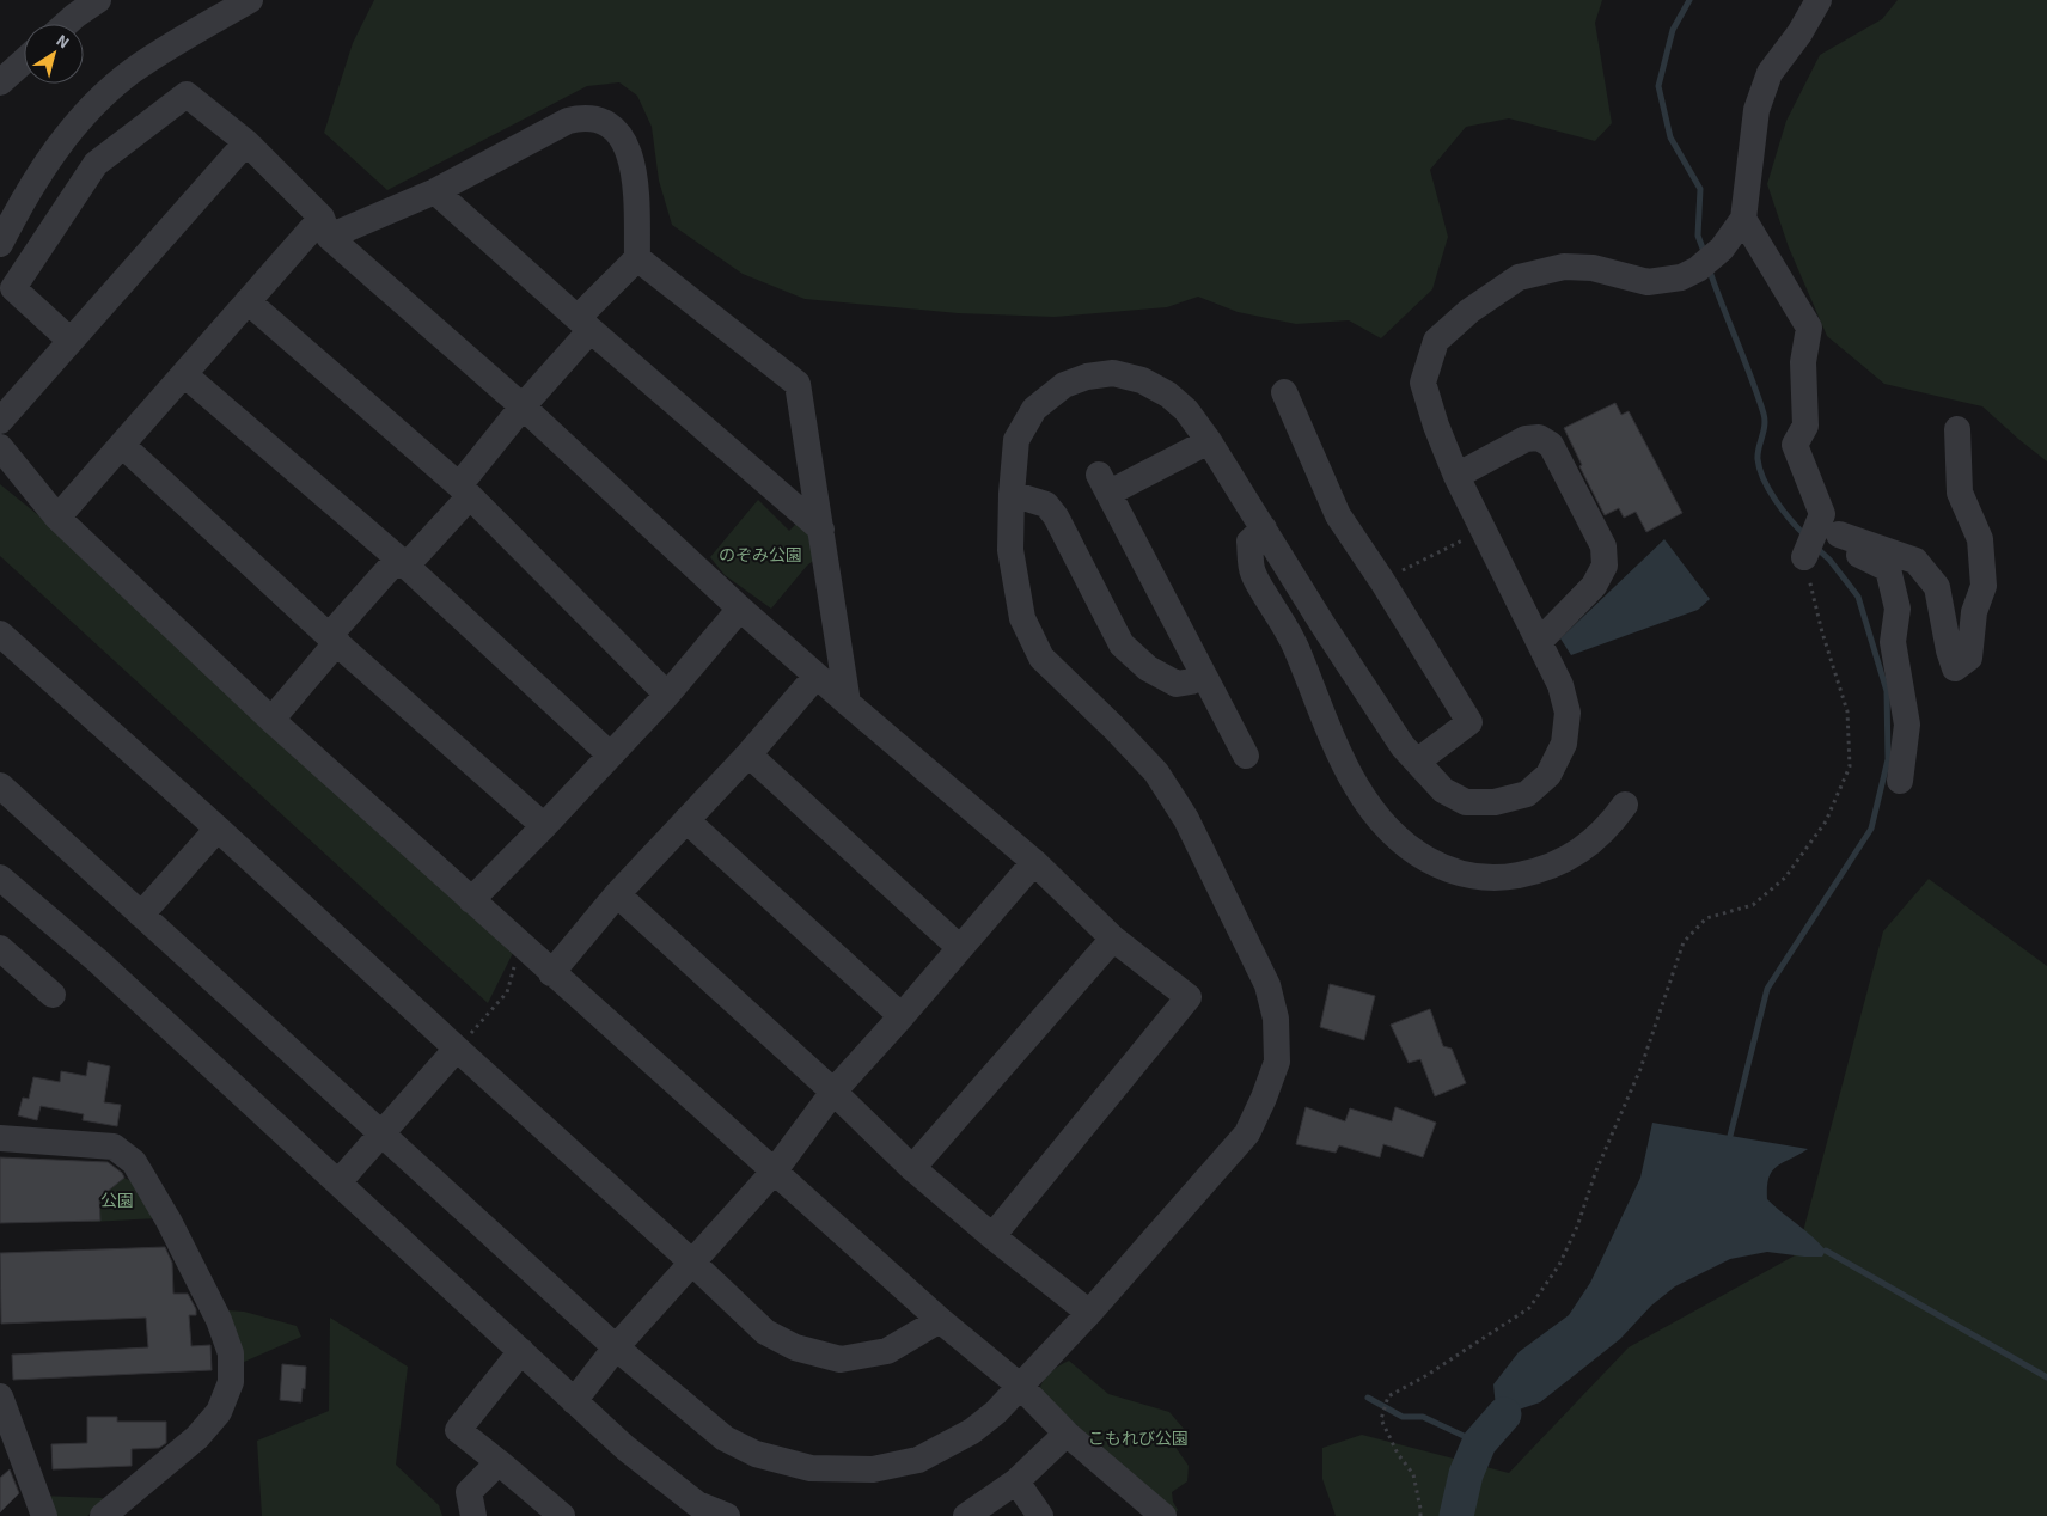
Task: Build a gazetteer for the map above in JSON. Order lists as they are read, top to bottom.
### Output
{
  "parks": ["のぞみ公園", "公園", "こもれび公園"],
  "north": "top right"
}
